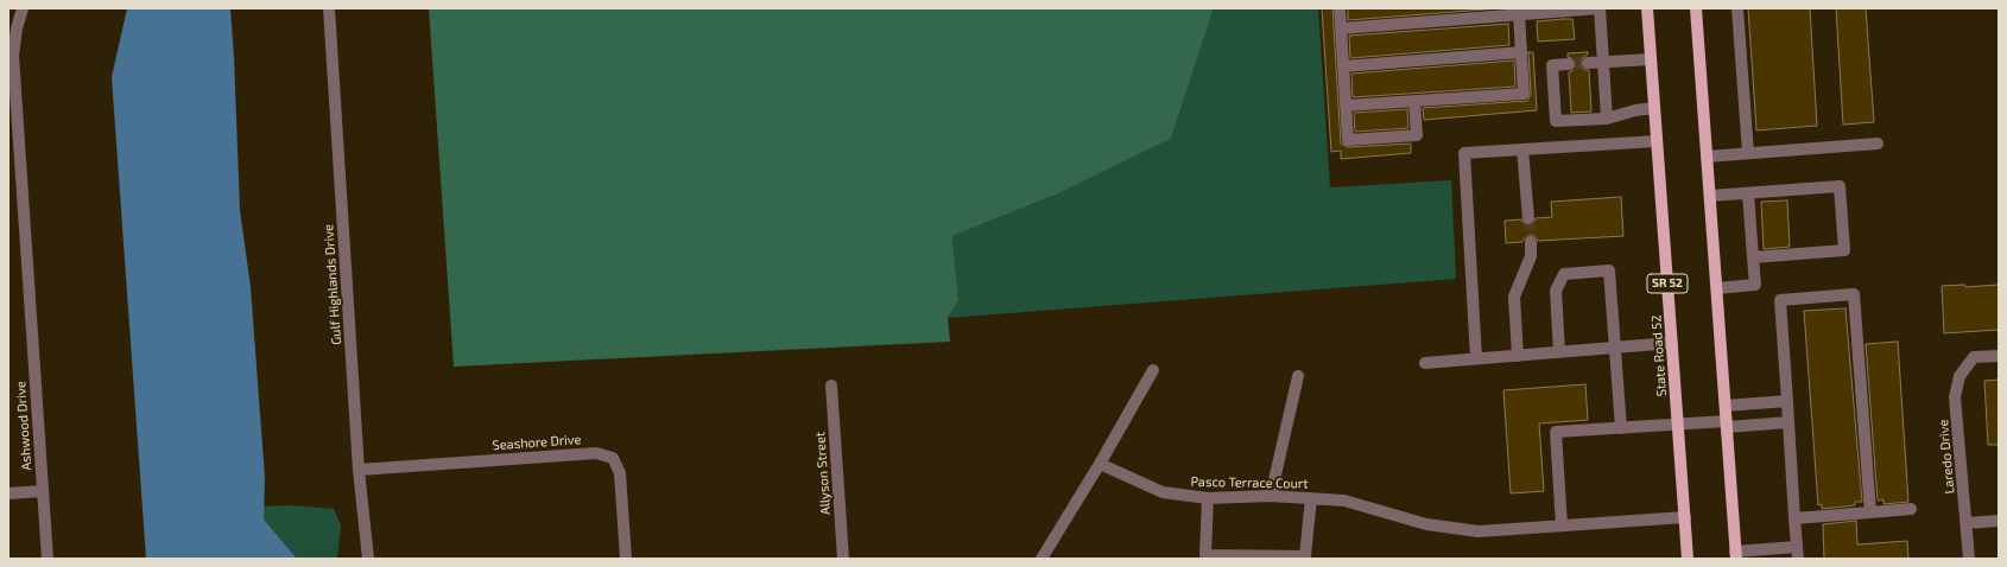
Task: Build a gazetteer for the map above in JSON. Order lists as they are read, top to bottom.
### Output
{
  "streets": {
    "main road": ["SR 52", "State Road 52"],
    "street": [
      "Gulf Highlands Drive",
      "Ashwood Drive",
      "Seashore Drive",
      "Laredo Drive",
      "Allyson Street",
      "Pasco Terrace Court"
    ]
  },
  "crossings": [
    ["Gulf Highlands Drive", "Seashore Drive"],
    ["State Road 52", "Pasco Terrace Court"]
  ]
}
